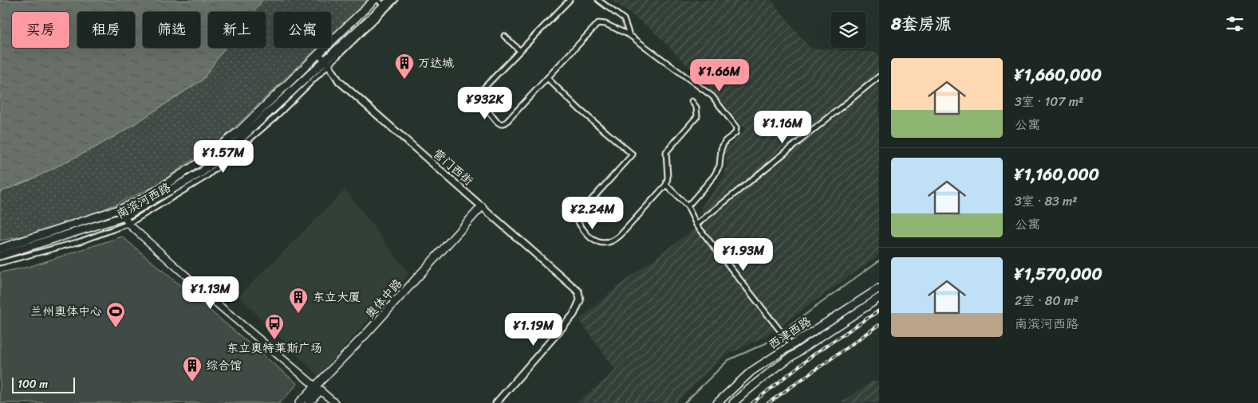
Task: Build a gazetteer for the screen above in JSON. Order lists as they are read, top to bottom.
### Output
{
  "streets": {
    "main road": ["南滨河西路", "奥体中路", "西津西路"],
    "street": ["营门西街"]
  },
  "crossings": [
    ["营门西街", "南滨河西路"],
    ["营门西街", "奥体中路"]
  ],
  "places": {
    "building": ["万达城", "东立大厦", "综合馆"],
    "sports": ["兰州奥体中心"],
    "bus stop": ["东立奥特莱斯广场"]
  },
  "scale_bar": "100 m",
  "page": {
    "heading": "8套房源",
    "chip": [
      "买房",
      "租房",
      "筛选",
      "新上",
      "公寓"
    ],
    "list": [
      {
        "name": "¥1,660,000",
        "note": "3室 · 107 m² · 公寓"
      },
      {
        "name": "¥1,160,000",
        "note": "3室 · 83 m² · 公寓"
      },
      {
        "name": "¥1,570,000",
        "note": "2室 · 80 m² · 南滨河西路"
      }
    ],
    "price": [
      "¥1.66M",
      "¥932K",
      "¥1.16M",
      "¥1.57M",
      "¥2.24M",
      "¥1.93M",
      "¥1.13M",
      "¥1.19M"
    ],
    "scale": "100 m"
  }
}
